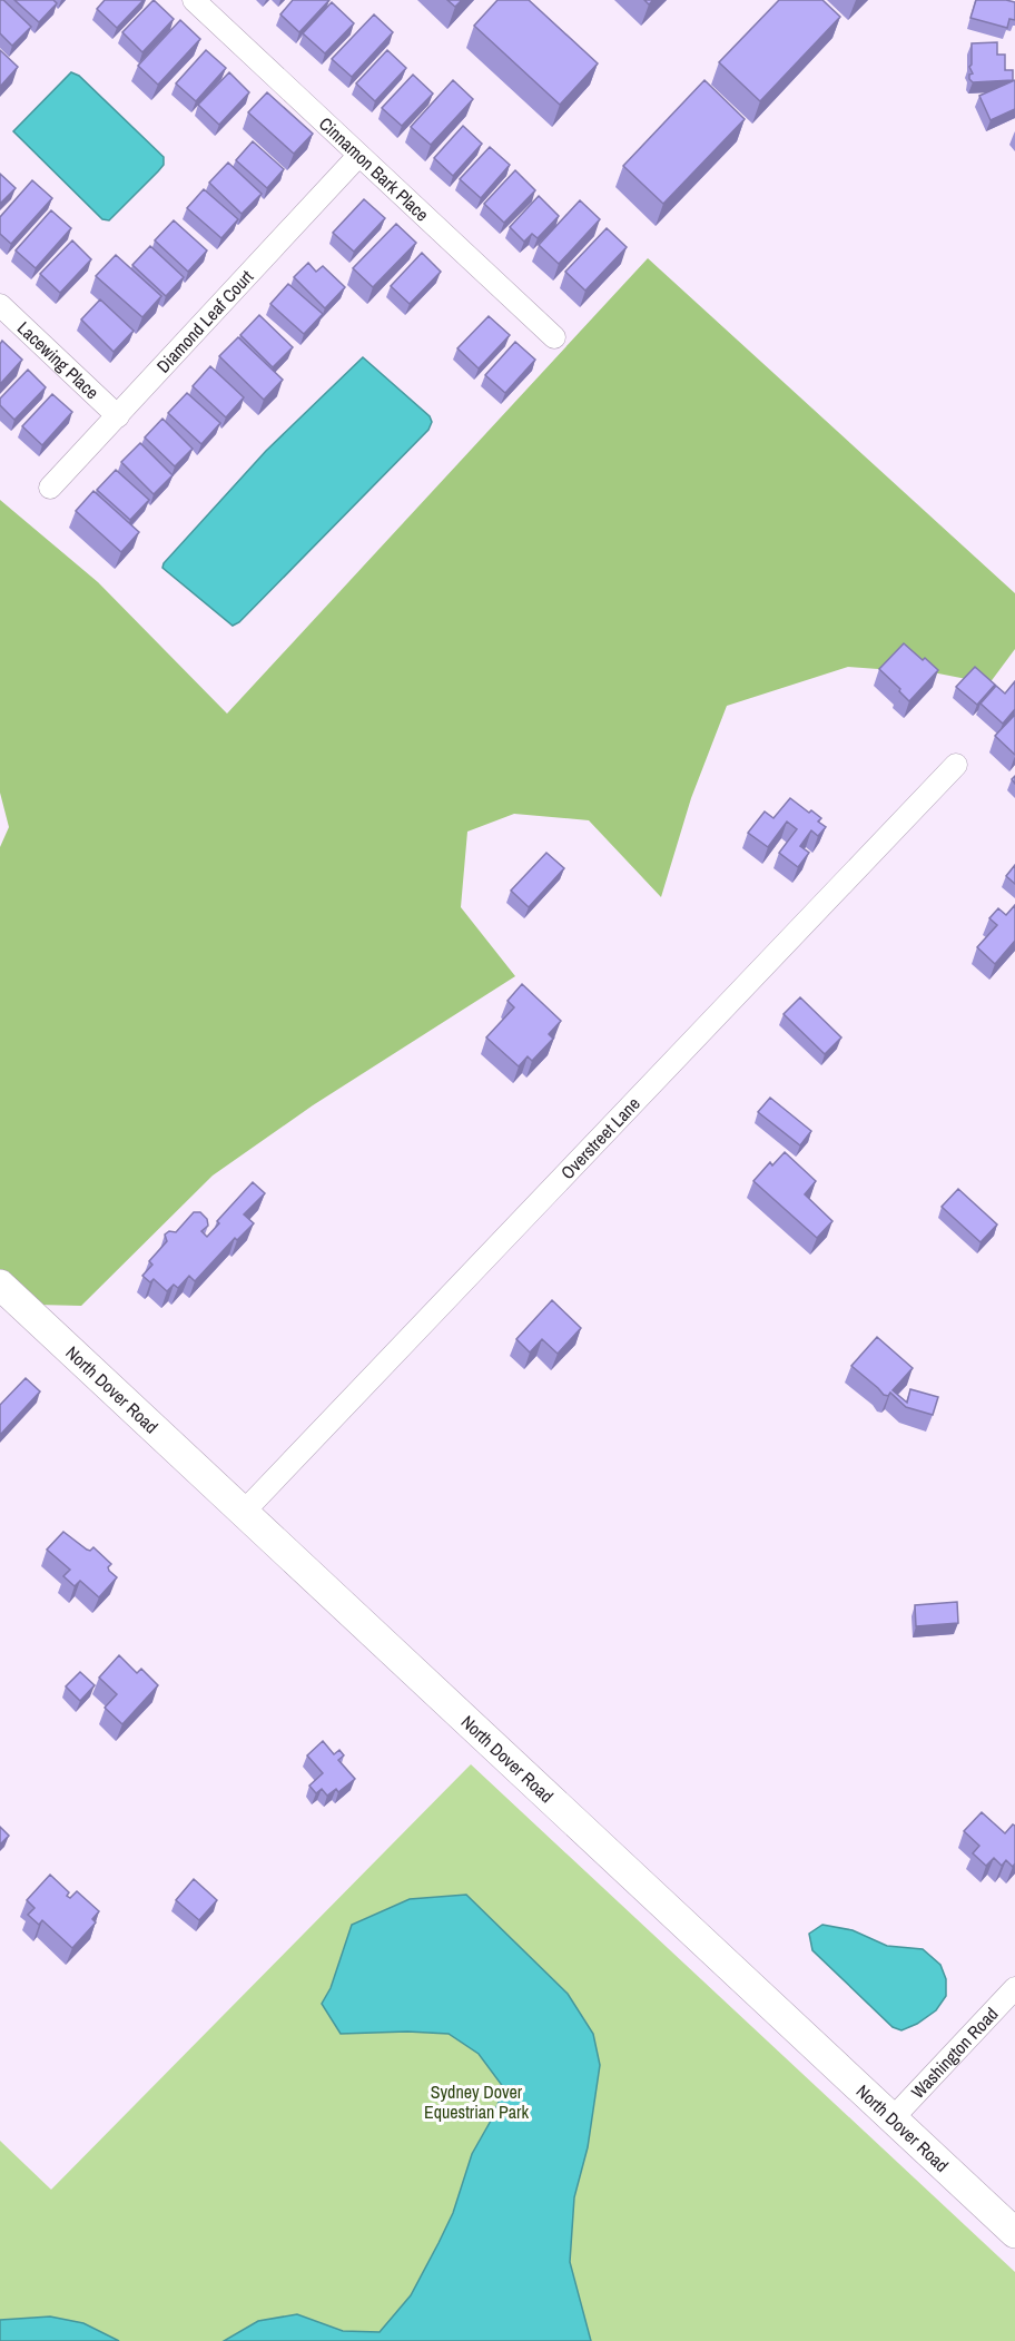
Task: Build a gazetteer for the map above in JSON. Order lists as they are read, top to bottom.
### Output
{
  "streets": {
    "street": [
      "Cinnamon Bark Place",
      "Diamond Leaf Court",
      "Lacewing Place",
      "Overstreet Lane",
      "North Dover Road",
      "Washington Road"
    ]
  },
  "crossings": [
    ["Cinnamon Bark Place", "Diamond Leaf Court"],
    ["Diamond Leaf Court", "Lacewing Place"],
    ["Overstreet Lane", "North Dover Road"],
    ["North Dover Road", "Washington Road"]
  ],
  "parks": ["Sydney Dover Equestrian Park"]
}
